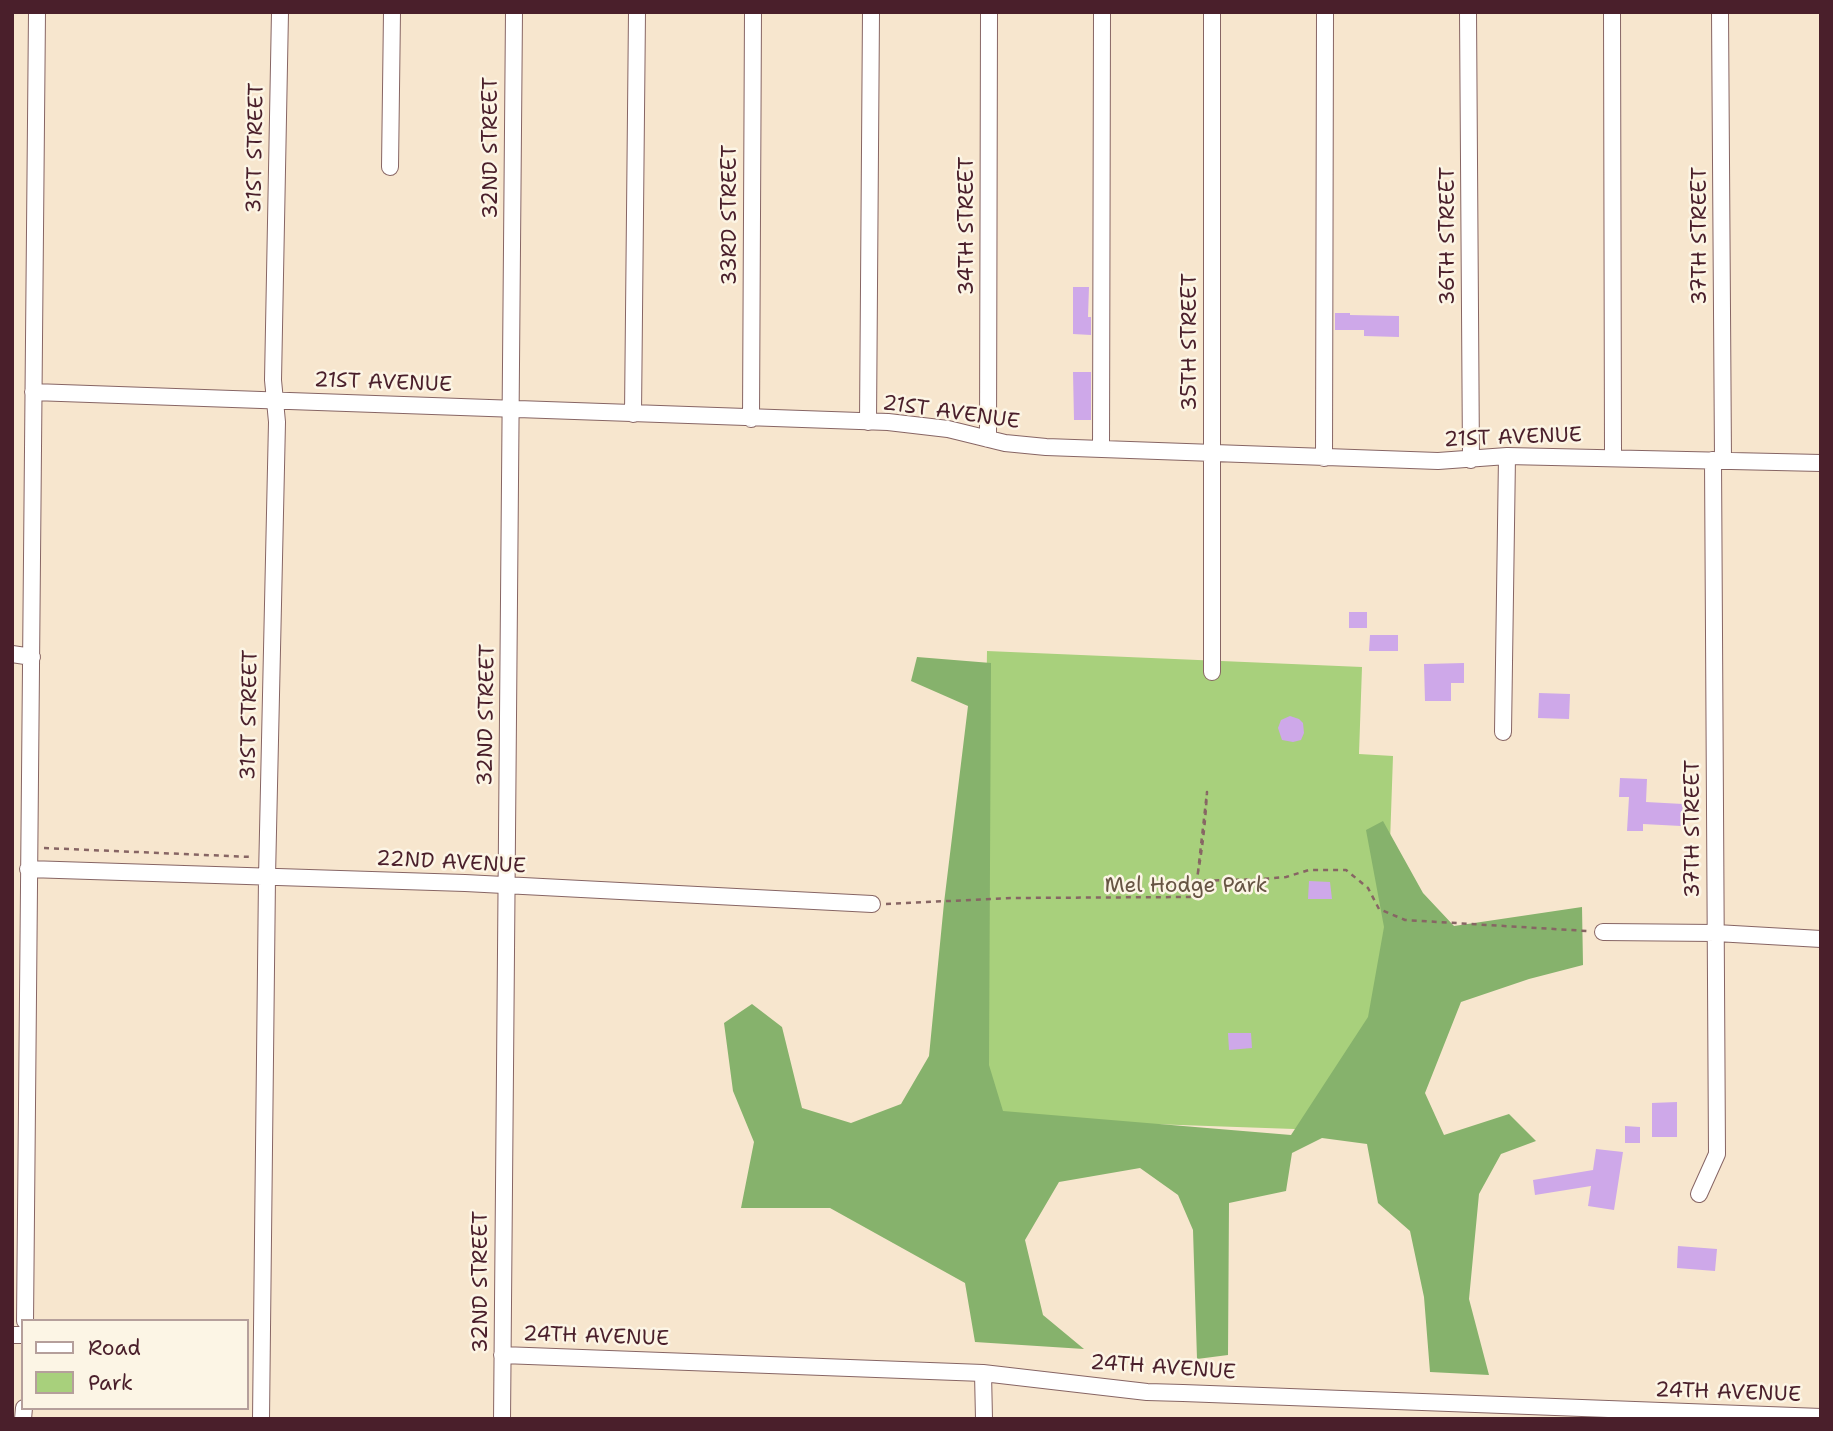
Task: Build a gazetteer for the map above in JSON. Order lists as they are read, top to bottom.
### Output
{
  "streets": {
    "street": [
      "31ST STREET",
      "32ND STREET",
      "33RD STREET",
      "34TH STREET",
      "36TH STREET",
      "37TH STREET",
      "35TH STREET",
      "21ST AVENUE",
      "22ND AVENUE",
      "24TH AVENUE"
    ]
  },
  "crossings": [
    ["31ST STREET", "21ST AVENUE"],
    ["31ST STREET", "22ND AVENUE"],
    ["32ND STREET", "21ST AVENUE"],
    ["32ND STREET", "22ND AVENUE"],
    ["32ND STREET", "24TH AVENUE"],
    ["33RD STREET", "21ST AVENUE"],
    ["34TH STREET", "21ST AVENUE"],
    ["36TH STREET", "21ST AVENUE"],
    ["37TH STREET", "21ST AVENUE"],
    ["35TH STREET", "21ST AVENUE"]
  ],
  "parks": ["Mel Hodge Park"],
  "legend": ["Road", "Park"]
}
